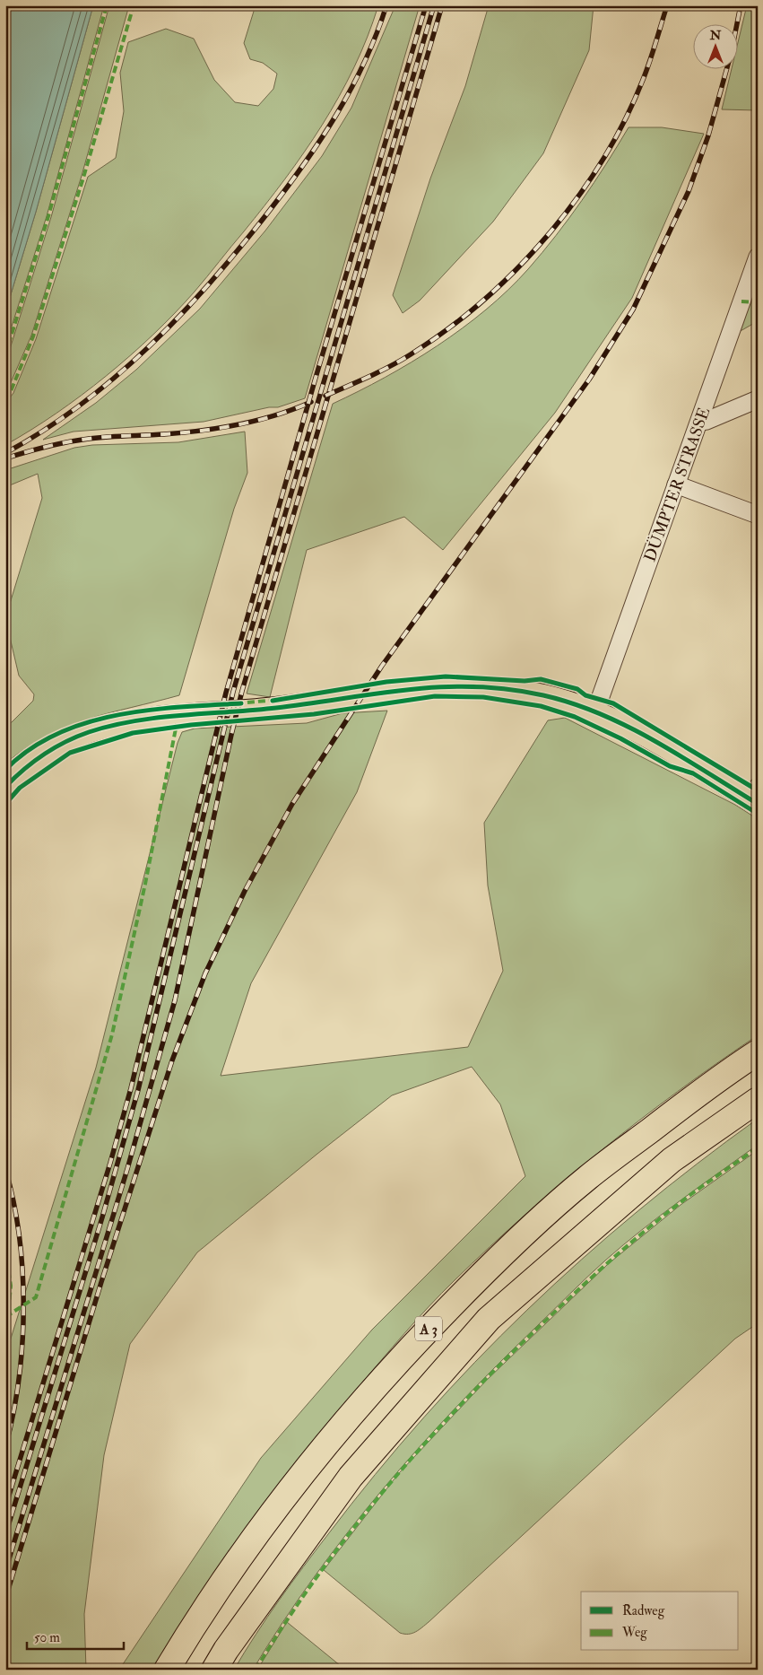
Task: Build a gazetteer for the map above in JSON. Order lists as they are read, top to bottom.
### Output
{
  "streets": {
    "highway": ["A 3"],
    "street": ["DÜMPTER STRASSE"]
  },
  "legend": ["Radweg", "Weg"],
  "scale_bar": "50 m",
  "north": "top"
}
